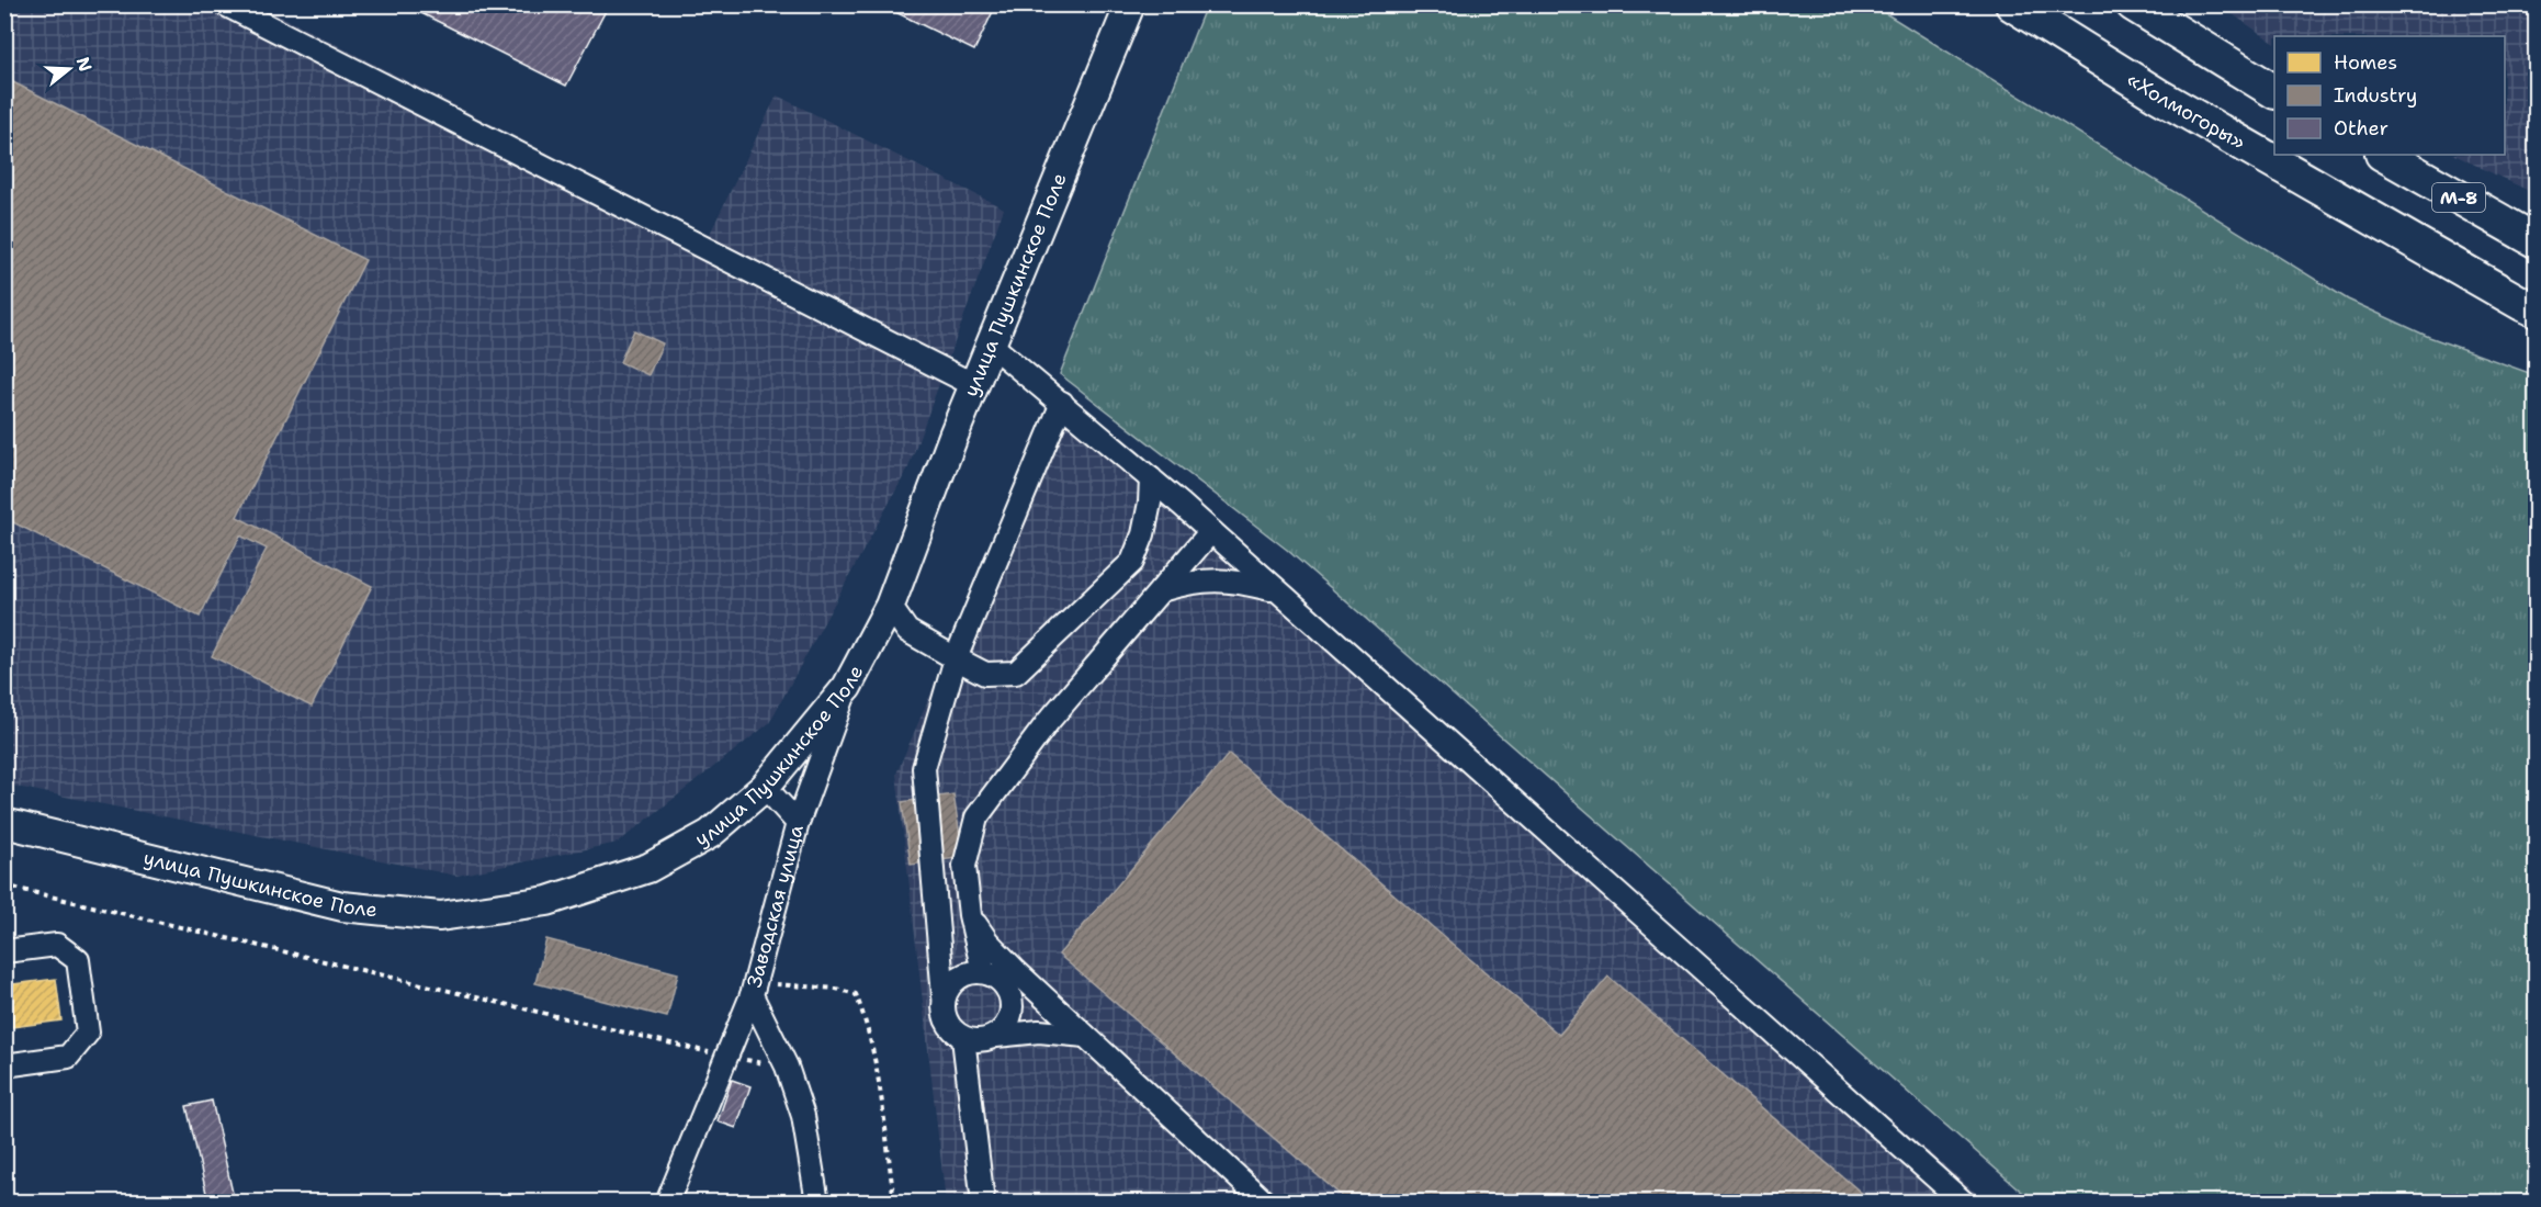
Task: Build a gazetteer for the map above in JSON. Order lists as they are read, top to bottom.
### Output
{
  "streets": {
    "highway": ["«Холмогоры»", "М-8"],
    "main road": ["улица Пушкинское Поле"],
    "street": ["Заводская улица"]
  },
  "crossings": [
    ["улица Пушкинское Поле", "Заводская улица"]
  ],
  "legend": ["Homes", "Industry", "Other"],
  "north": "right"
}
